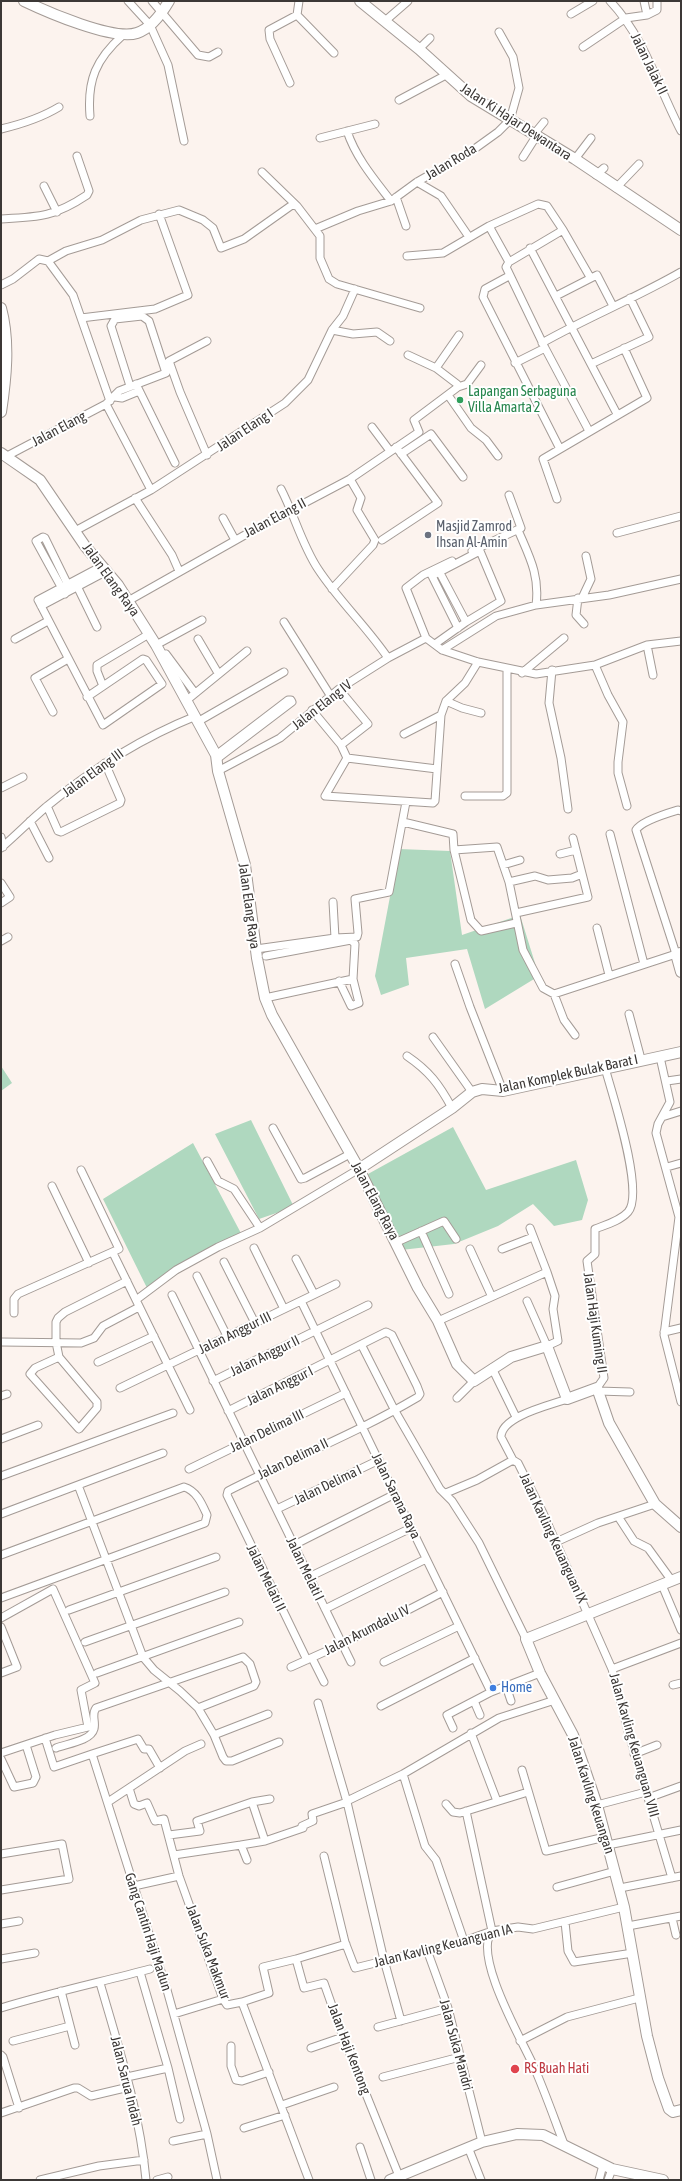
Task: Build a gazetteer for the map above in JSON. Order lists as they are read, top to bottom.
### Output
{
  "streets": {
    "street": [
      "Jalan Jalak II",
      "Jalan Ki Hajar Dewantara",
      "Jalan Roda",
      "Jalan Elang",
      "Jalan Elang I",
      "Jalan Elang II",
      "Jalan Elang Raya",
      "Jalan Elang IV",
      "Jalan Elang III",
      "Jalan Komplek Bulak Barat I",
      "Jalan Haji Kuming II",
      "Jalan Anggur III",
      "Jalan Anggur II",
      "Jalan Anggur I",
      "Jalan Delima III",
      "Jalan Delima II",
      "Jalan Delima I",
      "Jalan Sarana Raya",
      "Jalan Kavling Keuanguan IX",
      "Jalan Melati I",
      "Jalan Melati II",
      "Jalan Arumdalu IV",
      "Jalan Kavling Keuanguan VIII",
      "Jalan Kavling Keuangan",
      "Gang Cantin Haji Madun",
      "Jalan Kavling Keuanguan IA",
      "Jalan Suka Makmur",
      "Jalan Suka Mandri",
      "Jalan Haji Kentong",
      "Jalan Sarua Indah"
    ]
  },
  "crossings": [
    ["Jalan Ki Hajar Dewantara", "Jalan Roda"],
    ["Jalan Elang", "Jalan Elang Raya"],
    ["Jalan Elang I", "Jalan Elang Raya"],
    ["Jalan Elang II", "Jalan Elang Raya"],
    ["Jalan Elang Raya", "Jalan Elang IV"],
    ["Jalan Elang Raya", "Jalan Elang III"],
    ["Jalan Komplek Bulak Barat I", "Jalan Haji Kuming II"],
    ["Jalan Haji Kuming II", "Jalan Kavling Keuanguan IX"],
    ["Jalan Anggur III", "Jalan Sarana Raya"],
    ["Jalan Anggur III", "Jalan Melati I"],
    ["Jalan Anggur II", "Jalan Sarana Raya"],
    ["Jalan Anggur II", "Jalan Melati I"],
    ["Jalan Anggur I", "Jalan Delima II"],
    ["Jalan Anggur I", "Jalan Sarana Raya"],
    ["Jalan Anggur I", "Jalan Melati I"],
    ["Jalan Delima III", "Jalan Sarana Raya"],
    ["Jalan Delima III", "Jalan Melati I"],
    ["Jalan Delima II", "Jalan Sarana Raya"],
    ["Jalan Delima II", "Jalan Melati I"],
    ["Jalan Delima II", "Jalan Melati II"],
    ["Jalan Delima I", "Jalan Sarana Raya"],
    ["Jalan Delima I", "Jalan Melati I"],
    ["Jalan Sarana Raya", "Jalan Arumdalu IV"],
    ["Jalan Kavling Keuanguan IX", "Jalan Kavling Keuanguan VIII"],
    ["Jalan Melati I", "Jalan Arumdalu IV"],
    ["Jalan Melati II", "Jalan Arumdalu IV"],
    ["Jalan Kavling Keuangan", "Jalan Kavling Keuanguan IA"],
    ["Jalan Kavling Keuanguan IA", "Jalan Suka Mandri"]
  ],
  "places": [
    "Lapangan Serbaguna Villa Amarta 2",
    "Masjid Zamrod Ihsan Al-Amin",
    "Home",
    "RS Buah Hati"
  ]
}
